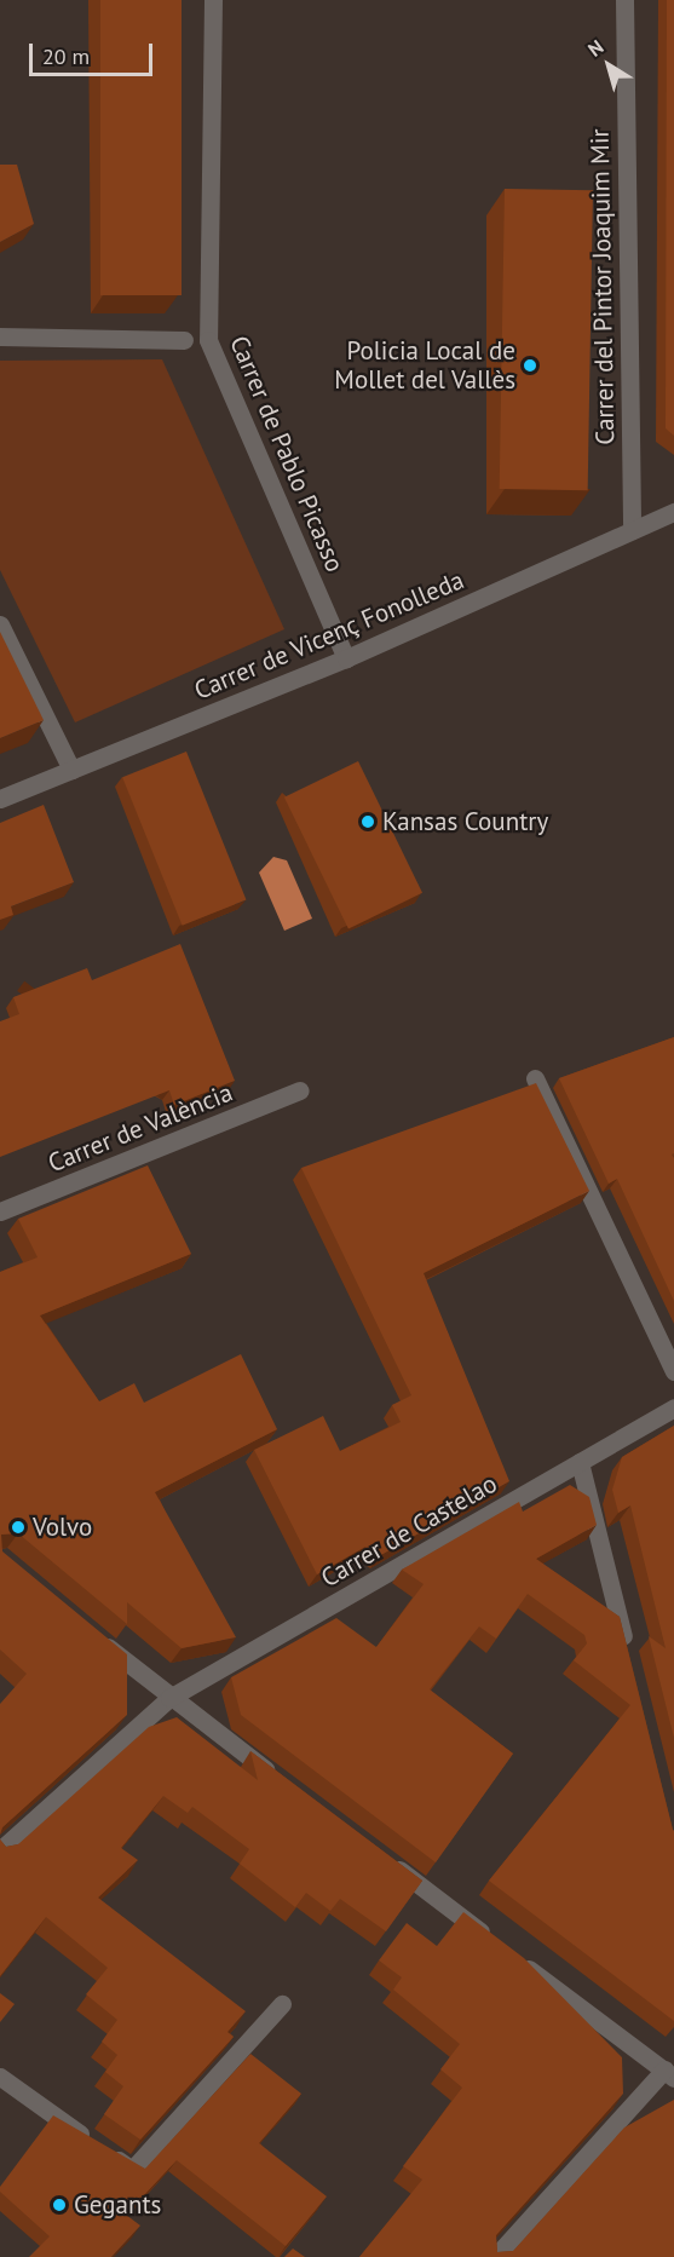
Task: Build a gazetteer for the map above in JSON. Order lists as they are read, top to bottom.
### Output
{
  "streets": {
    "street": [
      "Carrer del Pintor Joaquim Mir",
      "Carrer de Pablo Picasso",
      "Carrer de Vicenç Fonolleda",
      "Carrer de València",
      "Carrer de Castelao"
    ]
  },
  "crossings": [
    ["Carrer del Pintor Joaquim Mir", "Carrer de Vicenç Fonolleda"],
    ["Carrer de Pablo Picasso", "Carrer de Vicenç Fonolleda"]
  ],
  "places": [
    "Policia Local de Mollet del Vallès",
    "Kansas Country",
    "Volvo",
    "Gegants"
  ],
  "scale_bar": "20 m",
  "north": "top left"
}
